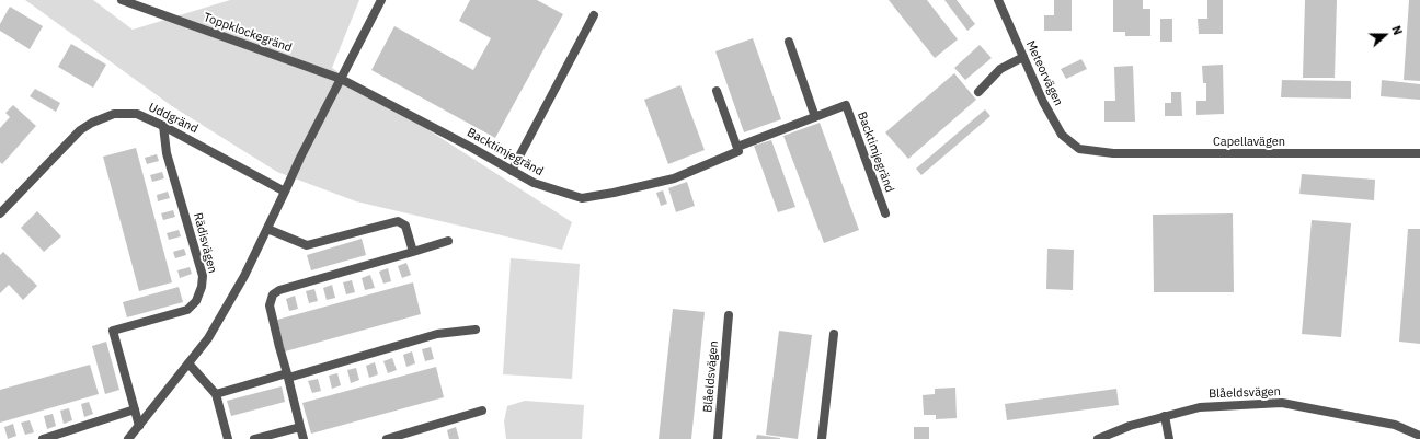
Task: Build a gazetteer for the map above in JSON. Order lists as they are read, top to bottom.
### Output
{
  "streets": {
    "street": [
      "Toppklockegränd",
      "Meteorvägen",
      "Uddgränd",
      "Capellavägen",
      "Backtimjegränd",
      "Rädisvägen",
      "Blåeldsvägen"
    ]
  },
  "crossings": [
    ["Toppklockegränd", "Backtimjegränd"],
    ["Meteorvägen", "Capellavägen"],
    ["Uddgränd", "Rädisvägen"]
  ],
  "north": "right"
}
